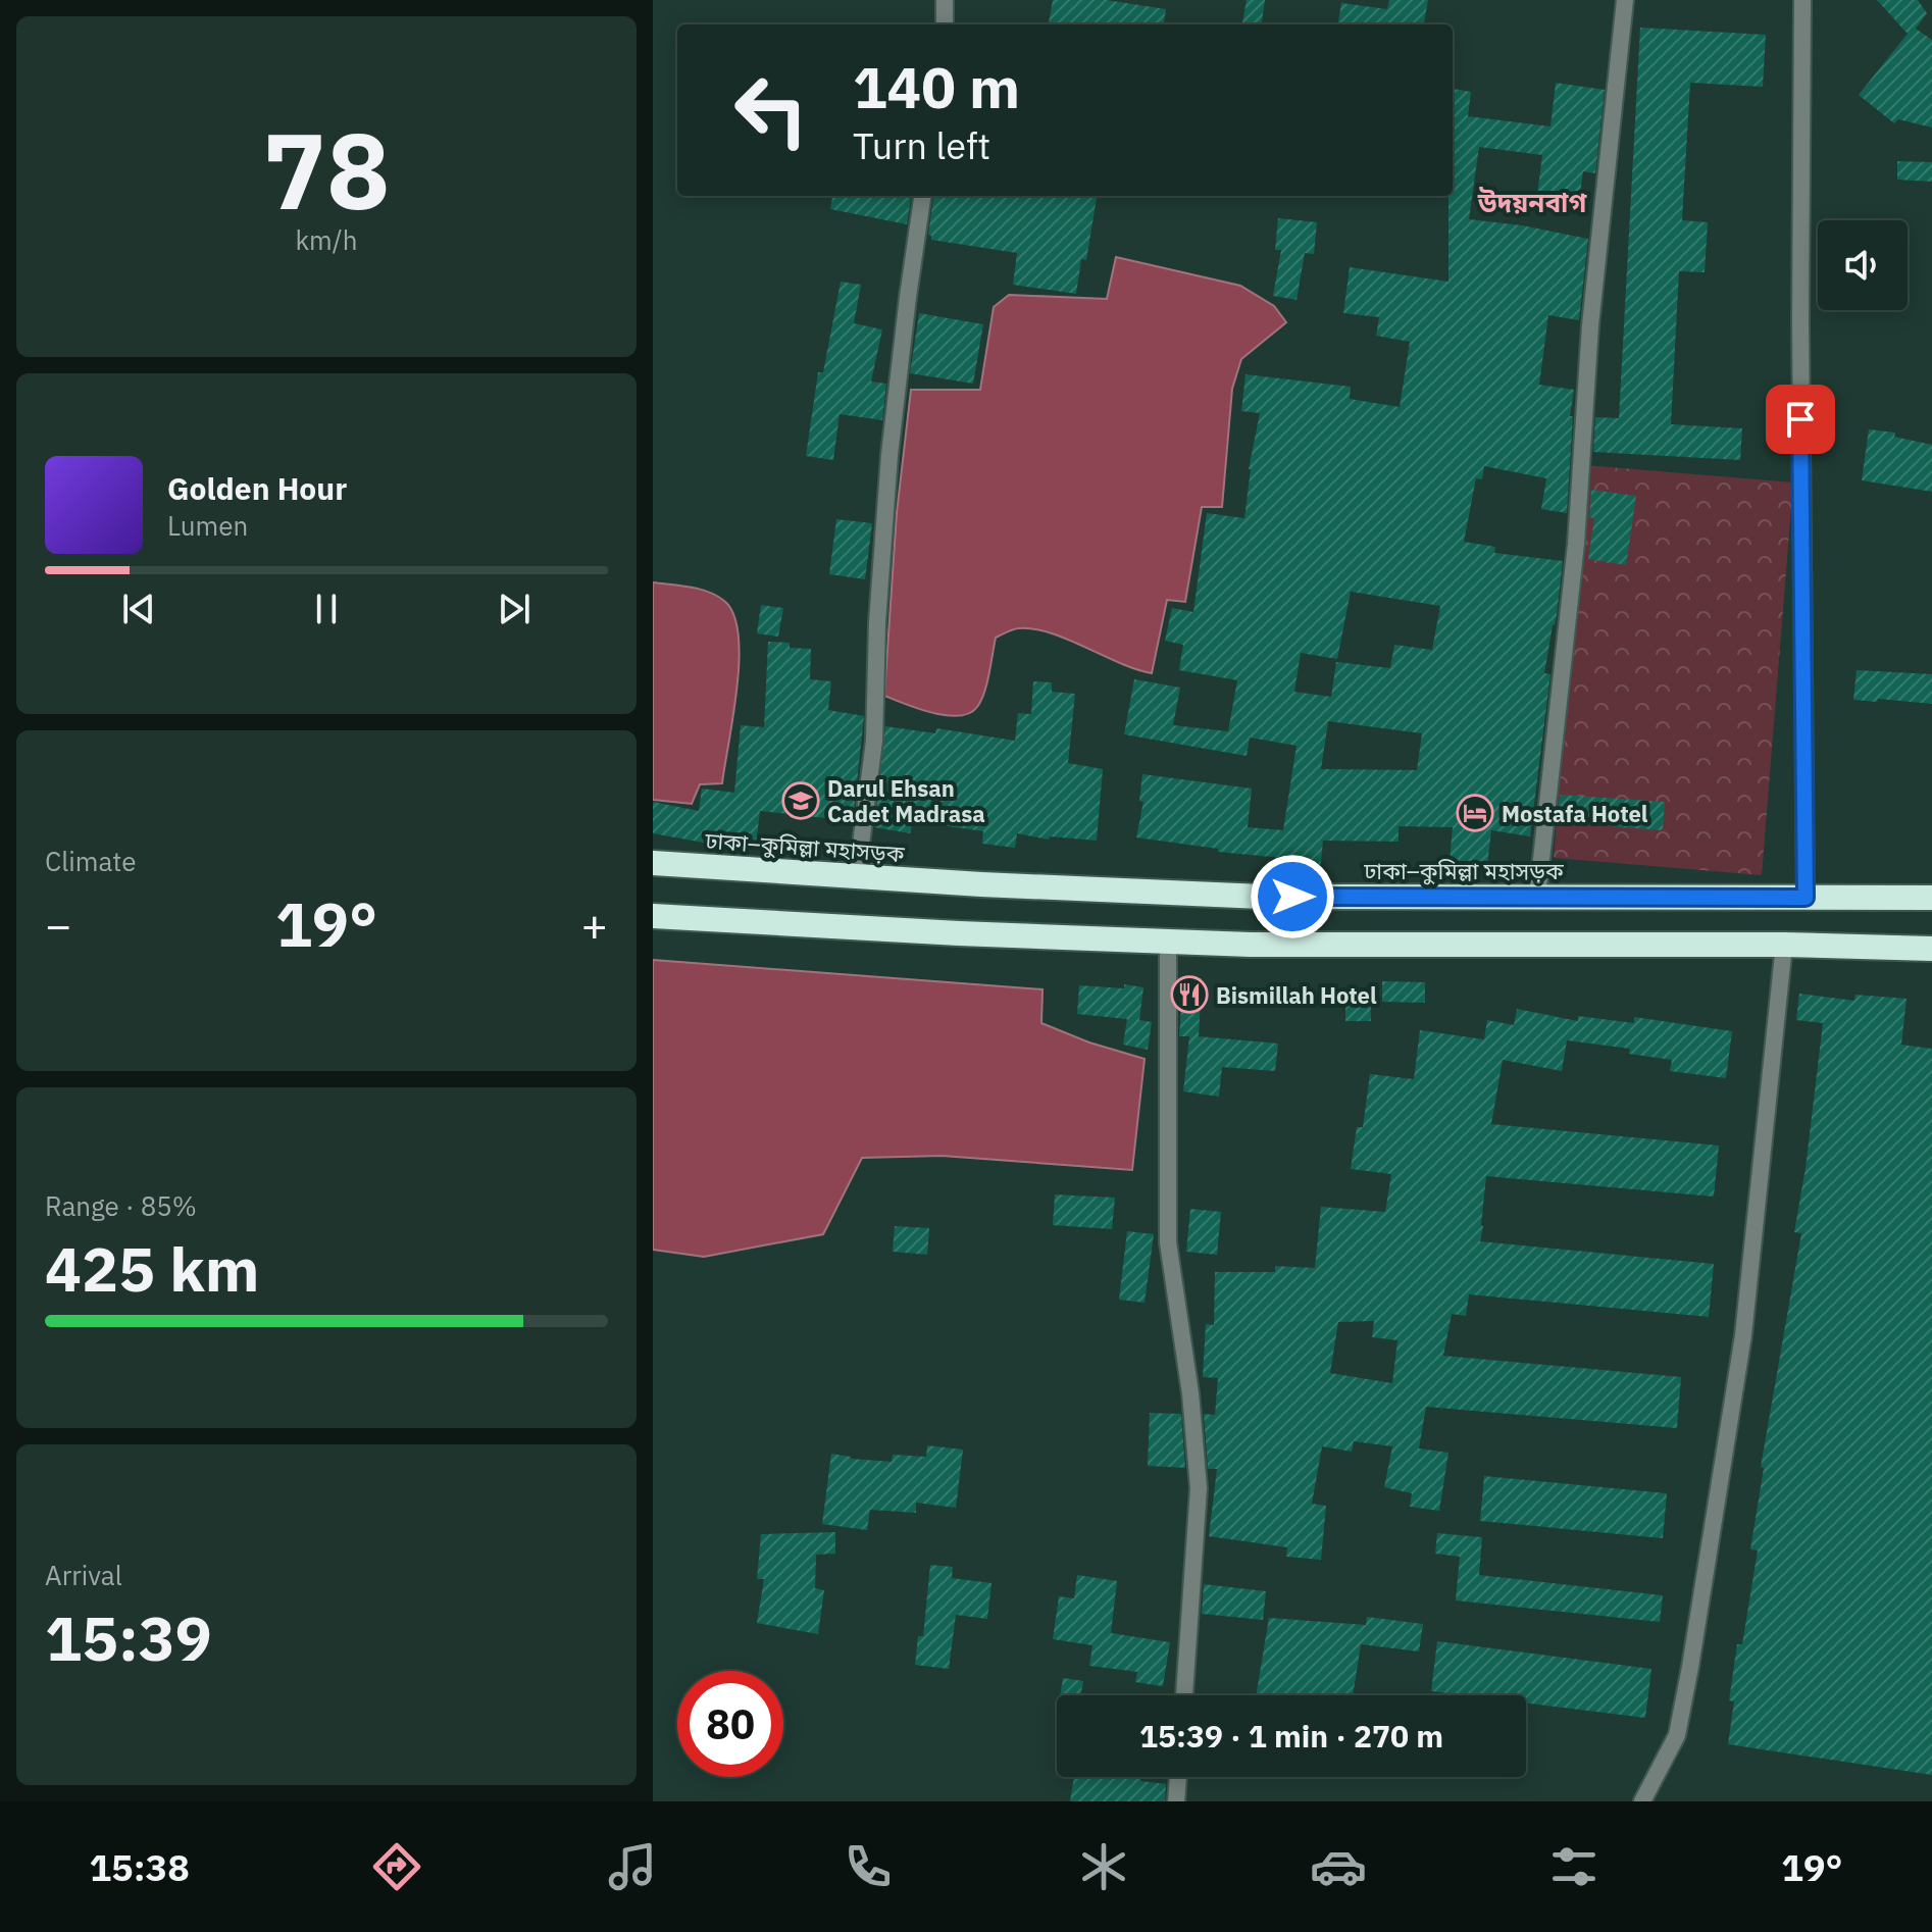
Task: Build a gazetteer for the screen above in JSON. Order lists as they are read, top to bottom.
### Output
{
  "streets": {
    "highway": ["ঢাকা–কুমিল্লা মহাসড়ক"]
  },
  "districts": ["উদয়নবাগ"],
  "places": {
    "school or university": ["Darul Ehsan Cadet Madrasa"],
    "hotel": ["Mostafa Hotel"],
    "restaurant": ["Bismillah Hotel"]
  },
  "page": {
    "tile": [
      ["78", "km/h"],
      "Climate",
      ["Range · 85%", "425 km"],
      ["Arrival", "15:39"]
    ],
    "turn": ["140 m", "Turn left"],
    "song": ["Golden Hour", "Lumen"],
    "heat": ["−", "19°", "+"],
    "limit": "80",
    "trip": "15:39 · 1 min · 270 m",
    "tabs": ["15:38", "19°"]
  }
}
